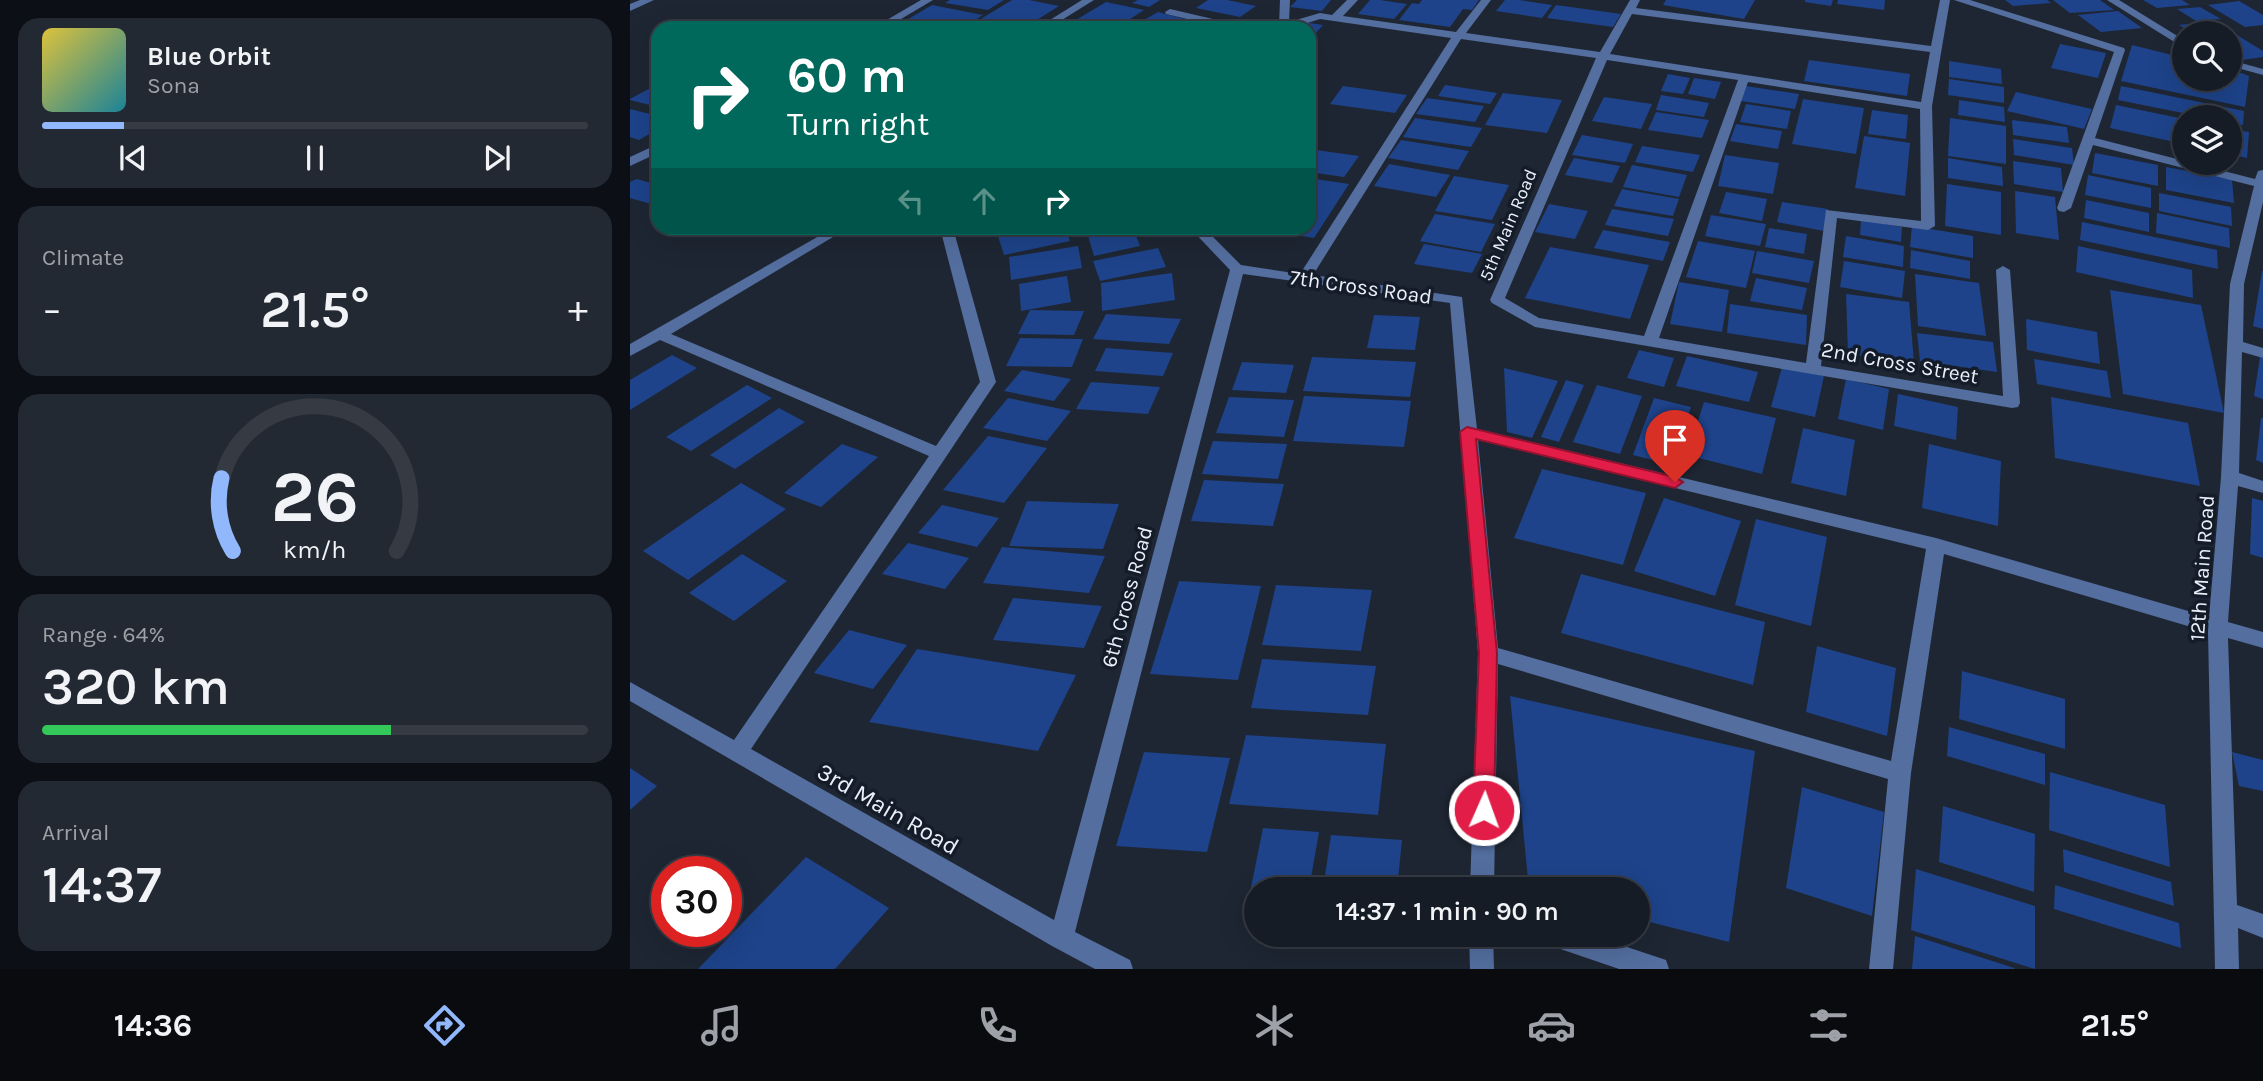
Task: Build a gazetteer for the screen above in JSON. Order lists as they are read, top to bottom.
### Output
{
  "streets": {
    "street": [
      "5th Main Road",
      "7th Cross Road",
      "2nd Cross Street",
      "12th Main Road",
      "6th Cross Road",
      "3rd Main Road"
    ]
  },
  "crossings": [
    ["5th Main Road", "2nd Cross Street"],
    ["7th Cross Road", "6th Cross Road"],
    ["6th Cross Road", "3rd Main Road"]
  ],
  "page": {
    "turn": ["60 m", "Turn right"],
    "song": ["Blue Orbit", "Sona"],
    "tile": [
      "Climate",
      ["Range · 64%", "320 km"],
      ["Arrival", "14:37"]
    ],
    "heat": ["−", "21.5°", "+"],
    "limit": "30",
    "trip": "14:37 · 1 min · 90 m",
    "tabs": ["14:36", "21.5°"],
    "gauge": ["26", "km/h"]
  }
}
